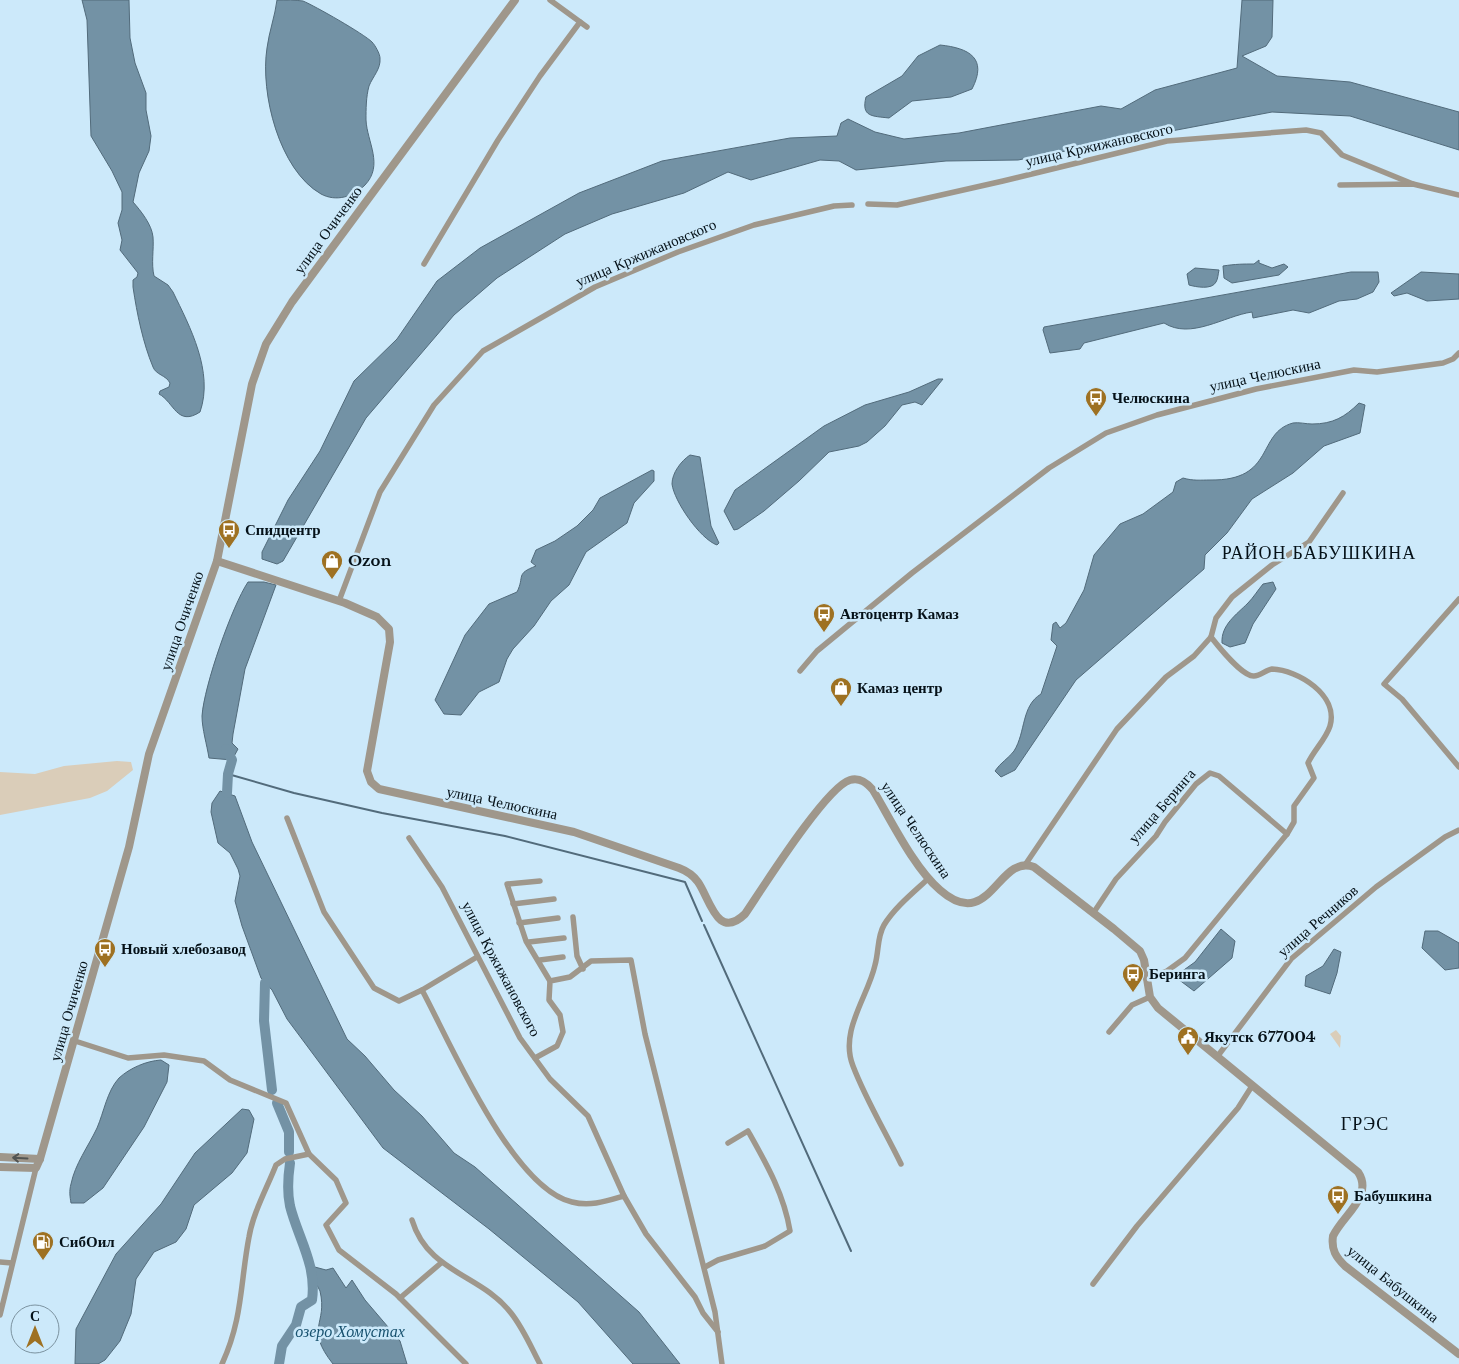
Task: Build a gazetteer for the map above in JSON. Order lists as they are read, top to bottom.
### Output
{
  "streets": {
    "street": [
      "улица Кржижановского",
      "улица Очиченко",
      "улица Челюскина",
      "улица Беринга",
      "улица Речников",
      "улица Бабушкина"
    ]
  },
  "crossings": [
    ["улица Кржижановского", "улица Челюскина"],
    ["улица Речников", "улица Бабушкина"]
  ],
  "districts": ["РАЙОН БАБУШКИНА", "ГРЭС"],
  "water": ["озеро Хомустах"],
  "places": {
    "bus stop": [
      "Челюскина",
      "Спидцентр",
      "Автоцентр Камаз",
      "Новый хлебозавод",
      "Беринга",
      "Бабушкина"
    ],
    "shop": ["Ozon", "Камаз центр"],
    "public building": ["Якутск 677004"],
    "fuel station": ["СибОил"]
  },
  "north": "top"
}
